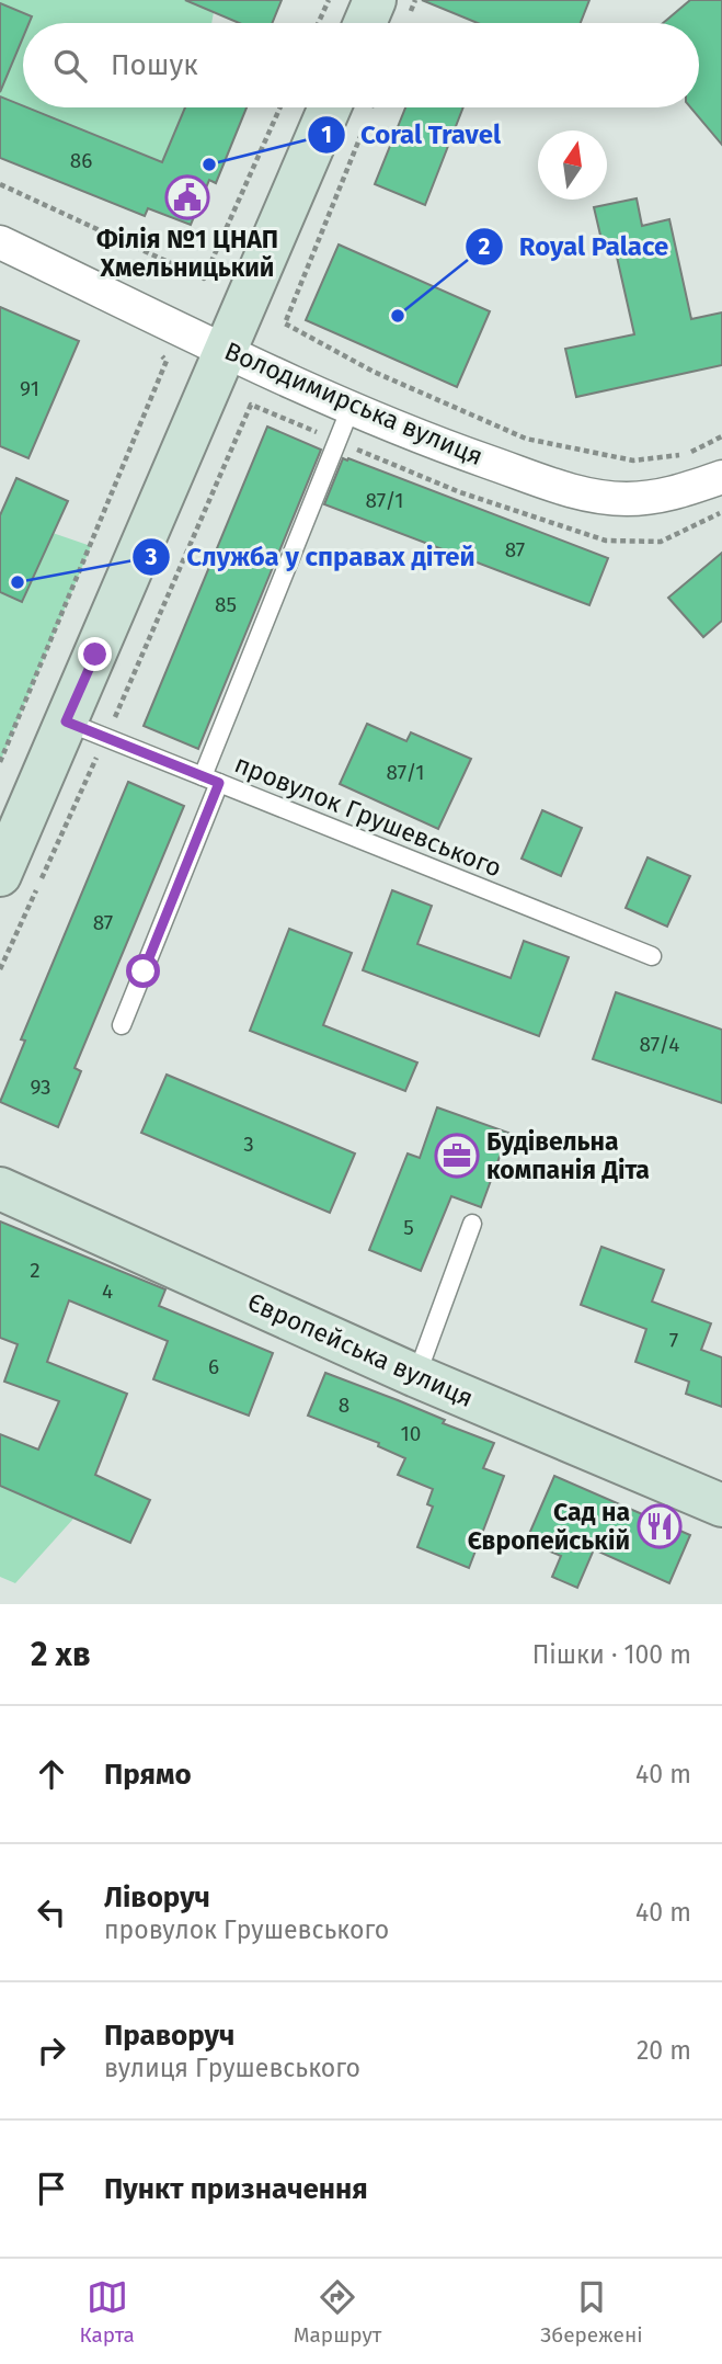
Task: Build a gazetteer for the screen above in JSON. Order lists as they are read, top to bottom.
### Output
{
  "streets": {
    "street": ["Володимирська вулиця", "Європейська вулиця"],
    "lane": ["провулок Грушевського"]
  },
  "places": {
    "other": ["Coral Travel", "Royal Palace", "Служба у справах дітей"],
    "public building": ["Філія №1 ЦНАП Хмельницький"],
    "office": ["Будівельна компанія Діта"],
    "restaurant": ["Сад на Європейській"]
  },
  "house_numbers": [
    "86",
    "91",
    "87/1",
    "87",
    "85",
    "87/1",
    "87",
    "87/4",
    "93",
    "3",
    "5",
    "2",
    "4",
    "7",
    "6",
    "8",
    "10"
  ],
  "north": "top",
  "page": {
    "search": "Пошук",
    "heading": ["2 хв", "Пішки · 100 m"],
    "list": [
      ["Прямо", "40 m"],
      ["Ліворуч", "провулок Грушевського", "40 m"],
      ["Праворуч", "вулиця Грушевського", "20 m"],
      "Пункт призначення"
    ],
    "nav": ["Карта", "Маршрут", "Збережені"]
  }
}
